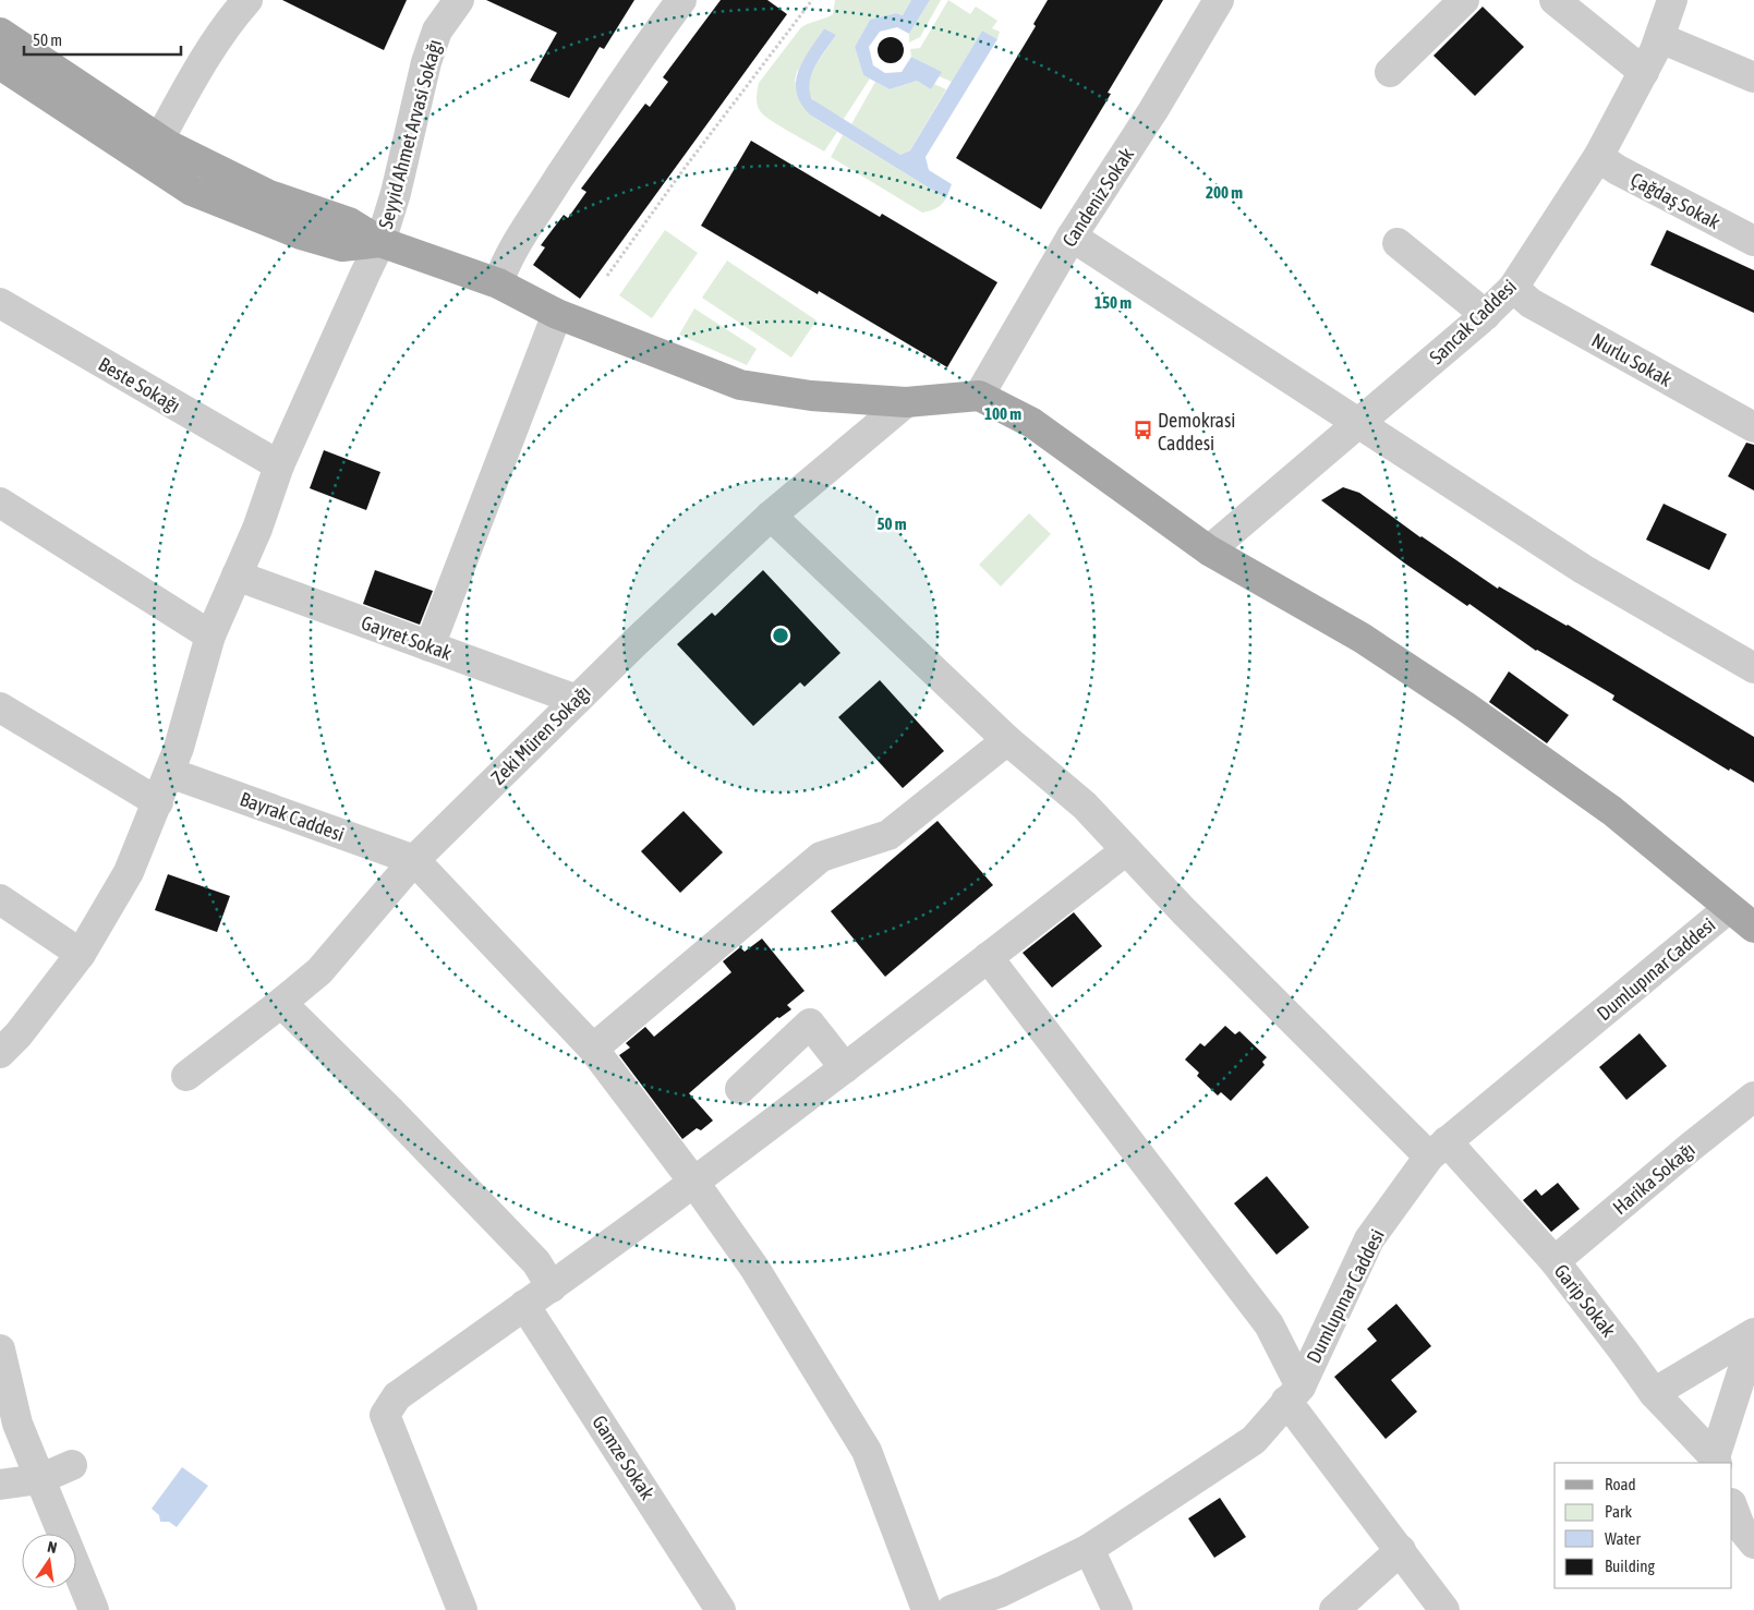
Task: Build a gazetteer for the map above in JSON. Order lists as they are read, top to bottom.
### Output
{
  "streets": {
    "street": [
      "Seyyid Ahmet Arvasi Sokağı",
      "Candeniz Sokak",
      "Çağdaş Sokak",
      "Sancak Caddesi",
      "Nurlu Sokak",
      "Beste Sokağı",
      "Gayret Sokak",
      "Zeki Müren Sokağı",
      "Bayrak Caddesi",
      "Dumlupınar Caddesi",
      "Harika Sokağı",
      "Garip Sokak",
      "Gamze Sokak"
    ]
  },
  "crossings": [
    ["Seyyid Ahmet Arvasi Sokağı", "Beste Sokağı"],
    ["Seyyid Ahmet Arvasi Sokağı", "Gayret Sokak"],
    ["Seyyid Ahmet Arvasi Sokağı", "Bayrak Caddesi"],
    ["Çağdaş Sokak", "Sancak Caddesi"],
    ["Sancak Caddesi", "Nurlu Sokak"],
    ["Gayret Sokak", "Zeki Müren Sokağı"],
    ["Zeki Müren Sokağı", "Bayrak Caddesi"],
    ["Zeki Müren Sokağı", "Garip Sokak"],
    ["Dumlupınar Caddesi", "Garip Sokak"],
    ["Harika Sokağı", "Garip Sokak"]
  ],
  "places": {
    "bus stop": ["Demokrasi Caddesi"]
  },
  "legend": [
    "Road",
    "Park",
    "Water",
    "Building"
  ],
  "scale_bar": "50 m",
  "north": "top",
  "rings": [
    "200 m",
    "150 m",
    "100 m",
    "50 m"
  ]
}
